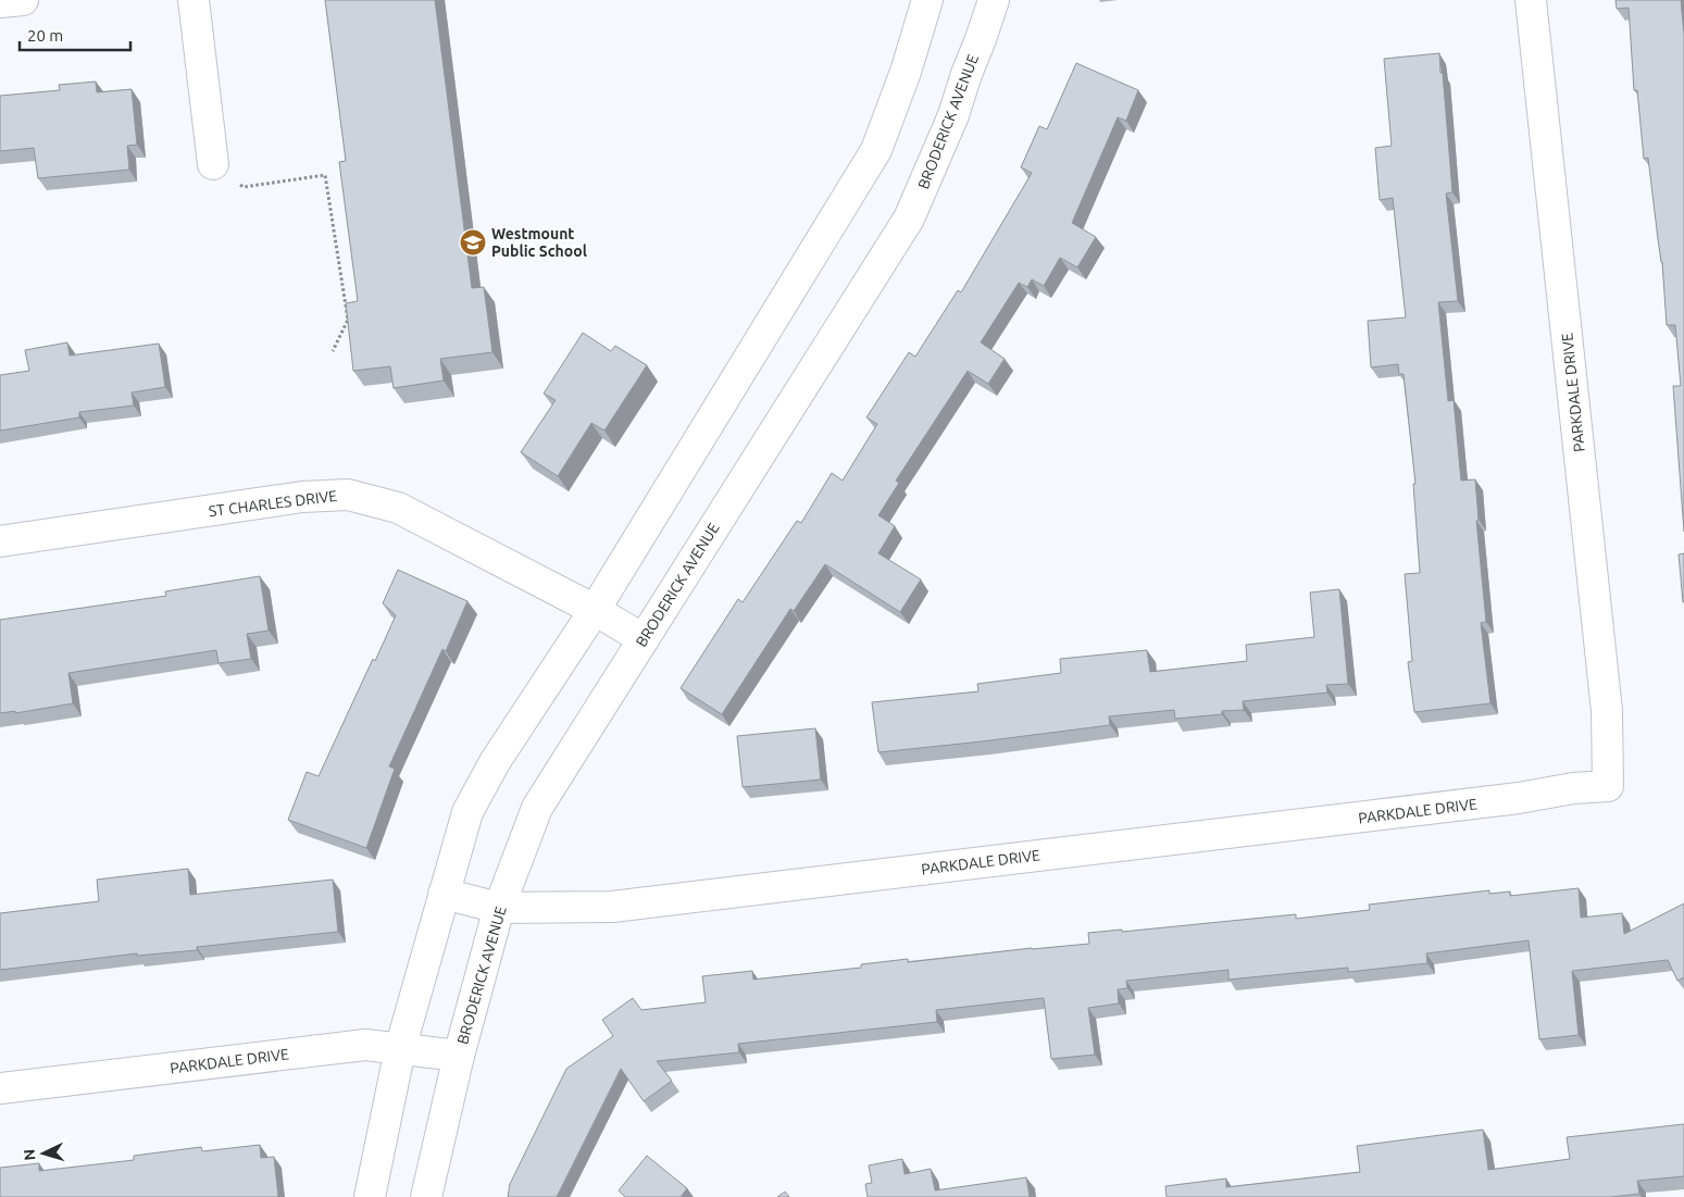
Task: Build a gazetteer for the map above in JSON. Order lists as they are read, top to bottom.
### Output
{
  "streets": {
    "street": ["BRODERICK AVENUE", "PARKDALE DRIVE", "ST CHARLES DRIVE"]
  },
  "crossings": [
    ["BRODERICK AVENUE", "PARKDALE DRIVE"],
    ["BRODERICK AVENUE", "ST CHARLES DRIVE"]
  ],
  "places": {
    "school or university": ["Westmount Public School"]
  },
  "scale_bar": "20 m",
  "north": "left"
}
